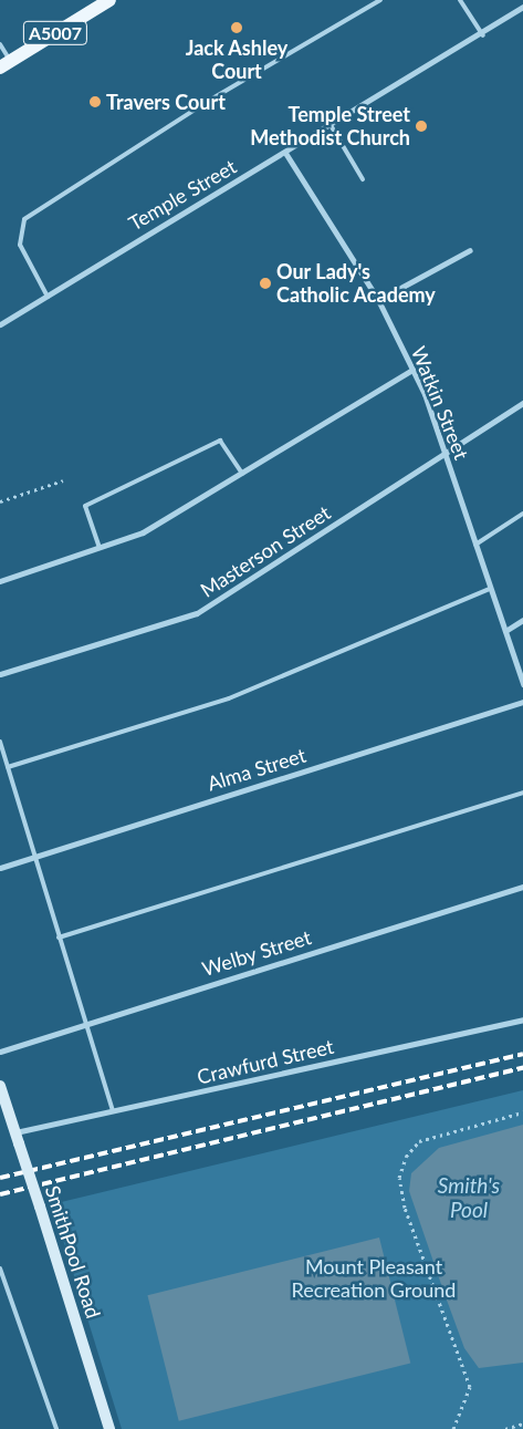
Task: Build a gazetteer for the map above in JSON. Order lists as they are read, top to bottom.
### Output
{
  "streets": {
    "main road": ["A5007"],
    "street": [
      "Temple Street",
      "Watkin Street",
      "Masterson Street",
      "Alma Street",
      "Welby Street",
      "Crawfurd Street",
      "SmithPool Road"
    ]
  },
  "crossings": [
    ["Temple Street", "Watkin Street"],
    ["Watkin Street", "Masterson Street"],
    ["Crawfurd Street", "SmithPool Road"]
  ],
  "water": ["Smith's Pool"],
  "parks": ["Mount Pleasant Recreation Ground"],
  "places": [
    "Jack Ashley Court",
    "Travers Court",
    "Temple Street Methodist Church",
    "Our Lady's Catholic Academy"
  ]
}
